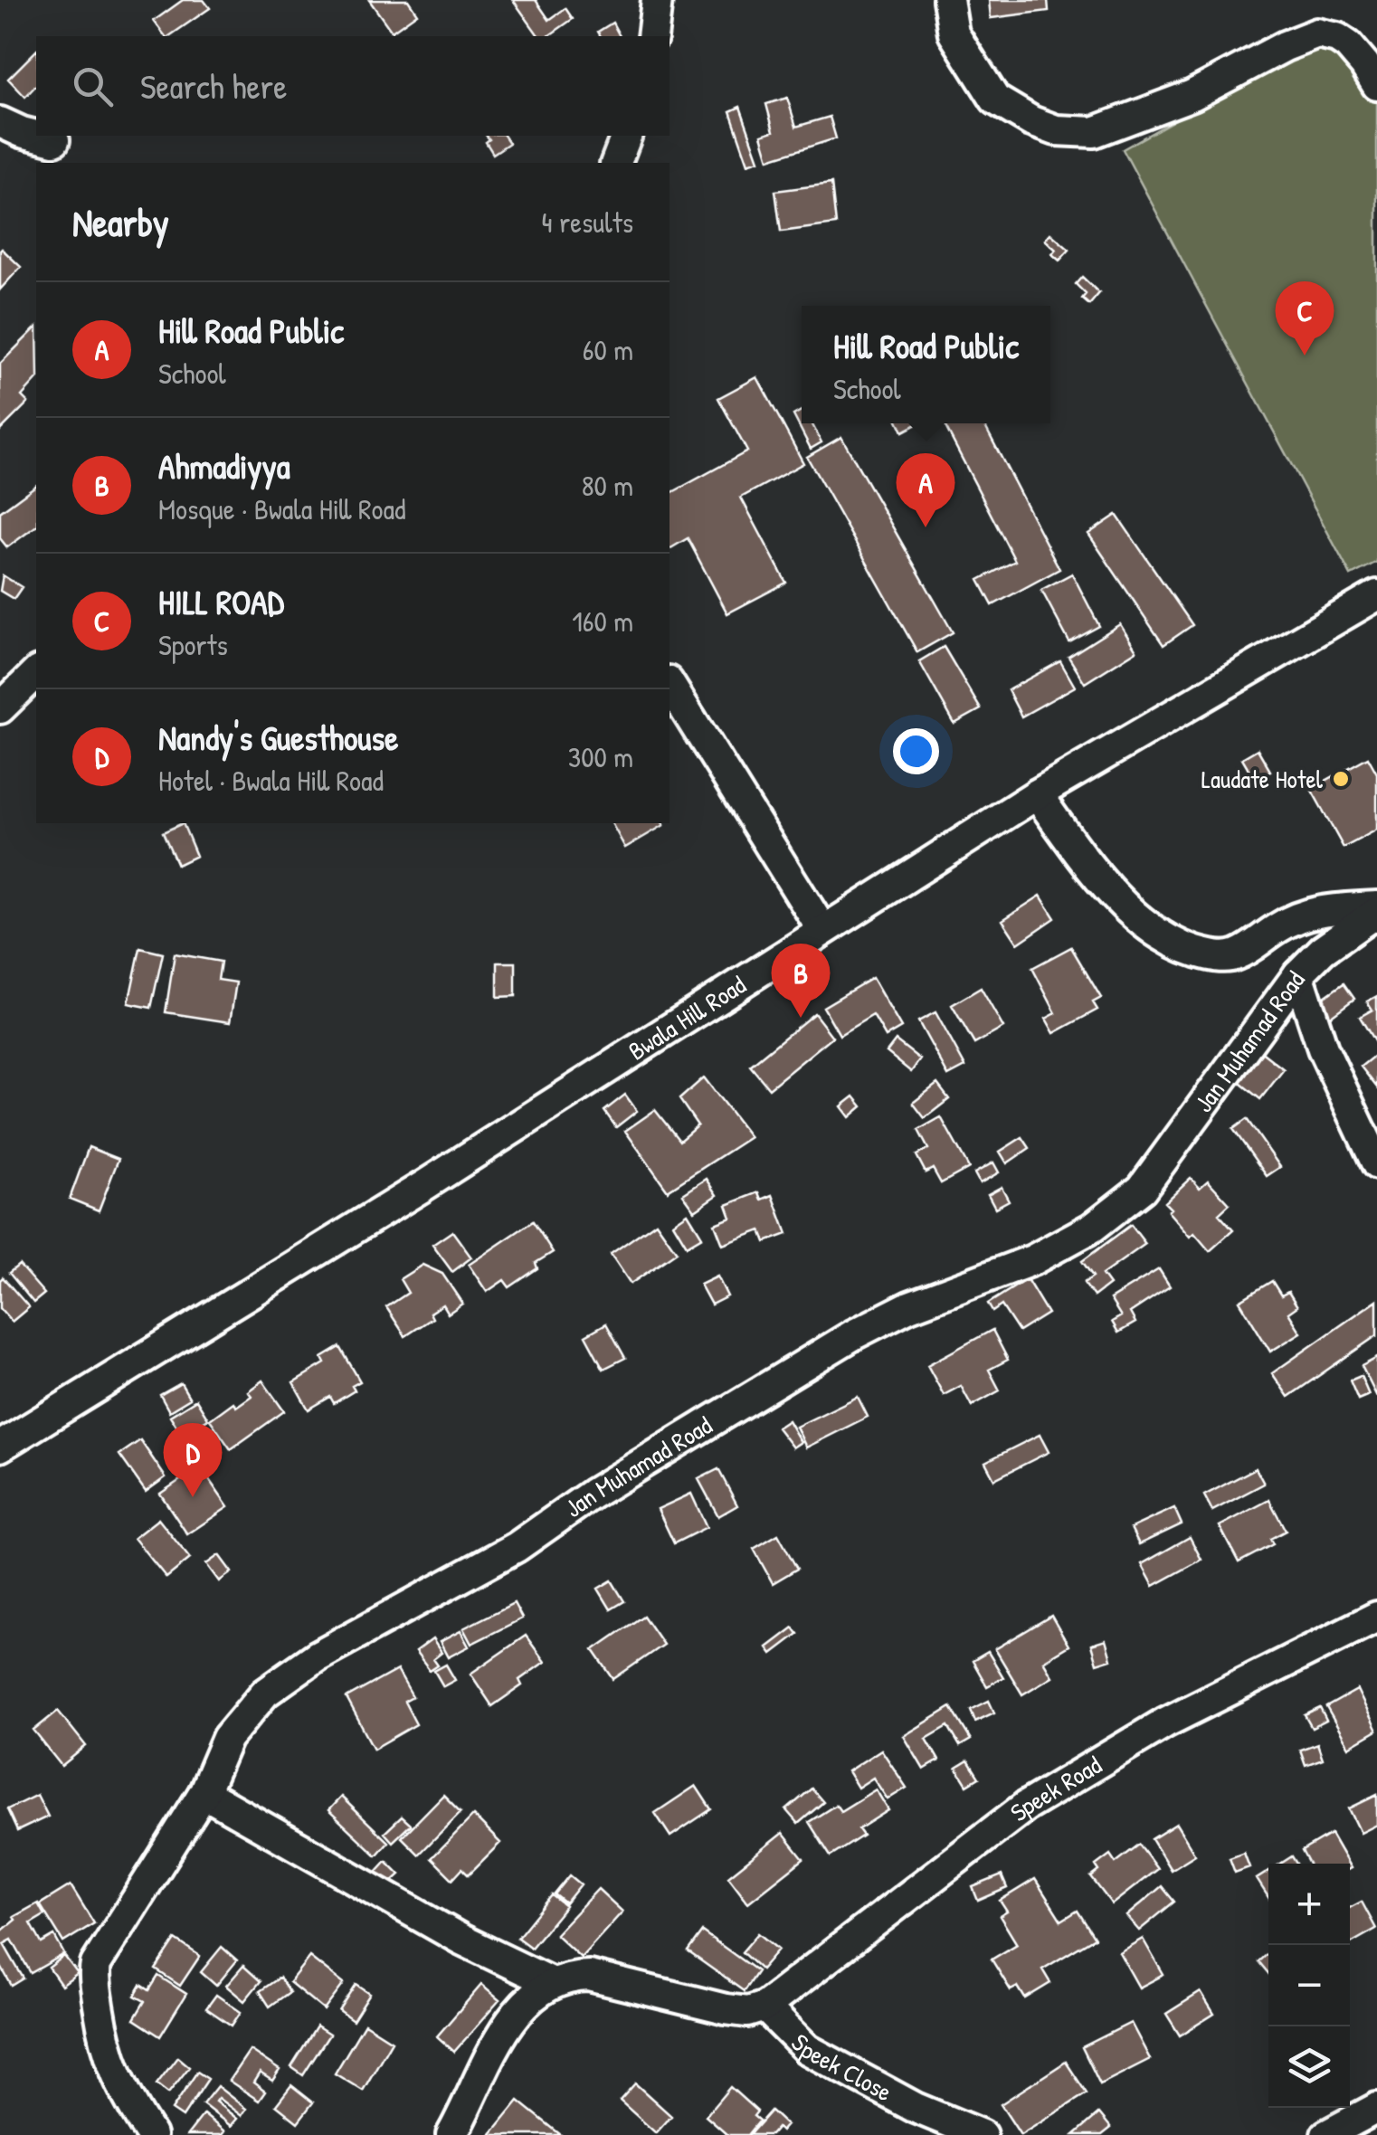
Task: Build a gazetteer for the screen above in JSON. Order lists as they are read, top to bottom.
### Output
{
  "streets": {
    "street": [
      "Bwala Hill Road",
      "Jan Muhamad Road",
      "Speek Road",
      "Speek Close"
    ]
  },
  "crossings": [
    ["Speek Road", "Speek Close"]
  ],
  "places": ["Laudate Hotel"],
  "page": {
    "search": "Search here",
    "heading": ["Nearby", "4 results"],
    "list": [
      {
        "mark": "A",
        "name": "Hill Road Public",
        "note": "School",
        "value": "60 m"
      },
      {
        "mark": "B",
        "name": "Ahmadiyya",
        "note": "Mosque · Bwala Hill Road",
        "value": "80 m"
      },
      {
        "mark": "C",
        "name": "HILL ROAD",
        "note": "Sports",
        "value": "160 m"
      },
      {
        "mark": "D",
        "name": "Nandy's Guesthouse",
        "note": "Hotel · Bwala Hill Road",
        "value": "300 m"
      }
    ],
    "pins": [
      "C",
      "A",
      "B",
      "D"
    ],
    "popup": ["Hill Road Public", "School"],
    "map_buttons": ["+", "−"]
  }
}
